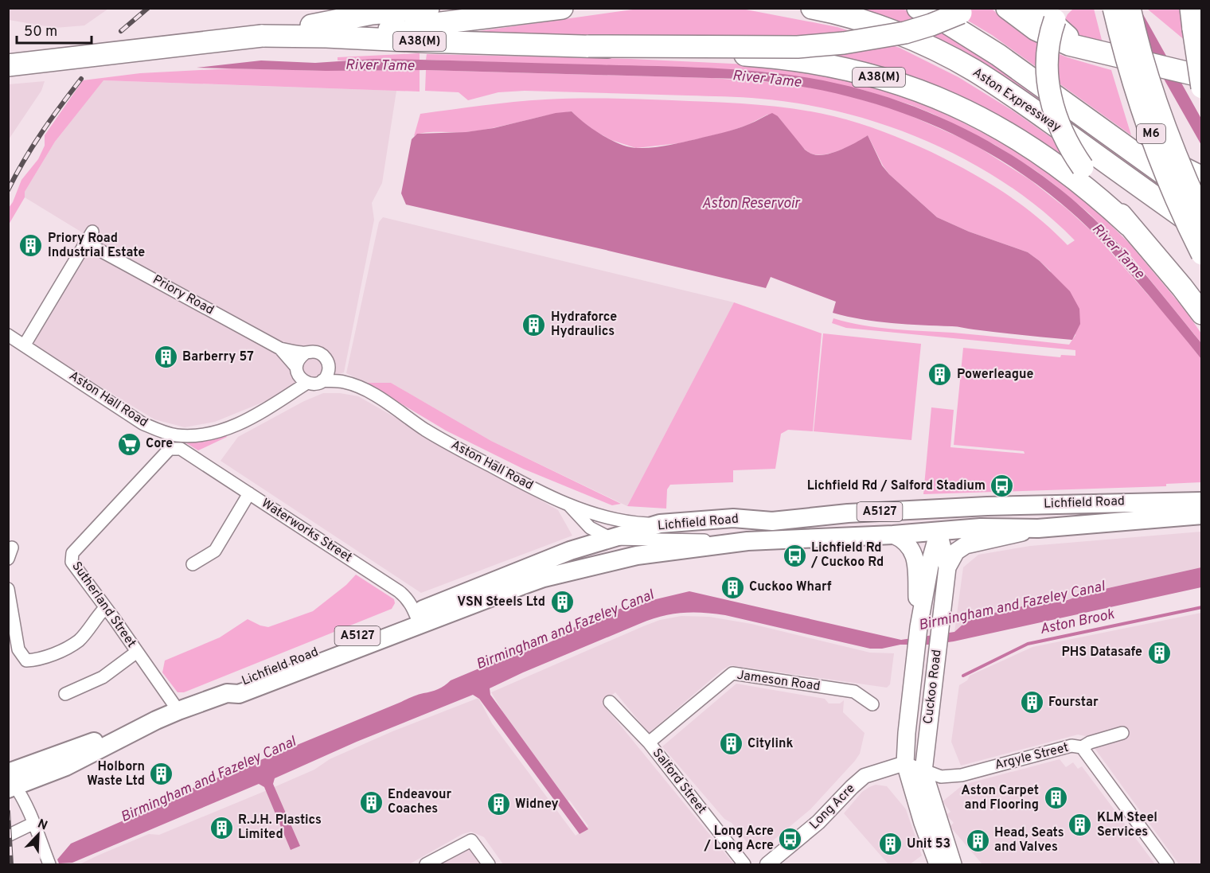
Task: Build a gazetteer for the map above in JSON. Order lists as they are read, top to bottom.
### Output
{
  "streets": {
    "highway": ["A38(M)", "Aston Expressway", "M6"],
    "main road": ["Lichfield Road", "A5127", "Cuckoo Road"],
    "street": [
      "Priory Road",
      "Aston Hall Road",
      "Waterworks Street",
      "Sutherland Street",
      "Jameson Road",
      "Argyle Street",
      "Salford Street",
      "Long Acre"
    ]
  },
  "crossings": [
    ["Priory Road", "Aston Hall Road"],
    ["Aston Hall Road", "Lichfield Road"],
    ["Lichfield Road", "Waterworks Street"],
    ["Lichfield Road", "Sutherland Street"],
    ["Lichfield Road", "Cuckoo Road"],
    ["Waterworks Street", "Sutherland Street"],
    ["Jameson Road", "Salford Street"],
    ["Cuckoo Road", "Argyle Street"],
    ["Cuckoo Road", "Long Acre"],
    ["Argyle Street", "Long Acre"]
  ],
  "water": [
    "River Tame",
    "Aston Reservoir",
    "Birmingham and Fazeley Canal",
    "Aston Brook"
  ],
  "places": {
    "building": [
      "Priory Road Industrial Estate",
      "Hydraforce Hydraulics",
      "Barberry 57",
      "Powerleague",
      "Cuckoo Wharf",
      "VSN Steels Ltd",
      "PHS Datasafe",
      "Fourstar",
      "Citylink",
      "Holborn Waste Ltd",
      "Aston Carpet and Flooring",
      "Endeavour Coaches",
      "Widney",
      "KLM Steel Services",
      "R.J.H. Plastics Limited",
      "Head, Seats and Valves",
      "Unit 53"
    ],
    "supermarket": ["Core"],
    "bus stop": ["Lichfield Rd / Salford Stadium", "Lichfield Rd / Cuckoo Rd", "Long Acre / Long Acre"]
  },
  "scale_bar": "50 m",
  "north": "top right"
}
